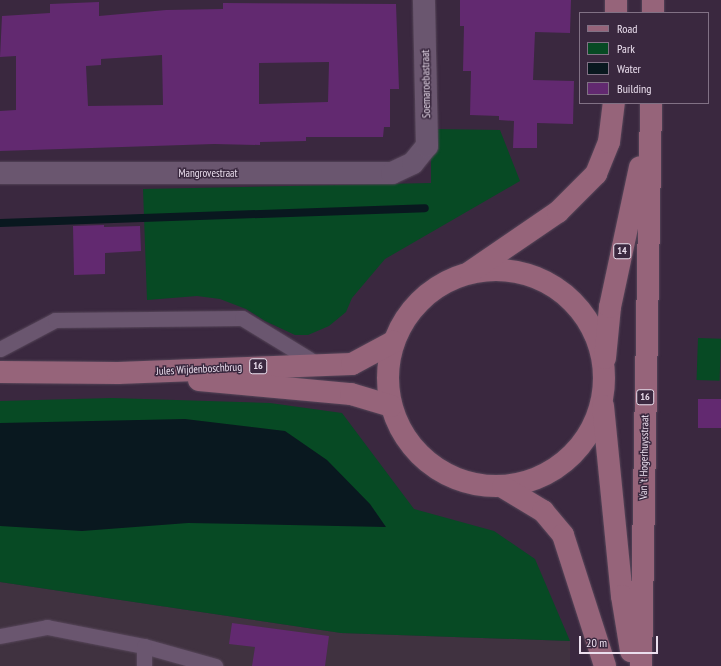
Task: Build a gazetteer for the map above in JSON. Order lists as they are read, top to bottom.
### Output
{
  "streets": {
    "main road": [
      "14",
      "16",
      "Jules Wijdenboschbrug",
      "Van 't Hogerhuysstraat"
    ],
    "street": ["Soemaroebastraat", "Mangrovestraat"]
  },
  "crossings": [
    ["Soemaroebastraat", "Mangrovestraat"]
  ],
  "legend": [
    "Road",
    "Park",
    "Water",
    "Building"
  ],
  "scale_bar": "20 m"
}
